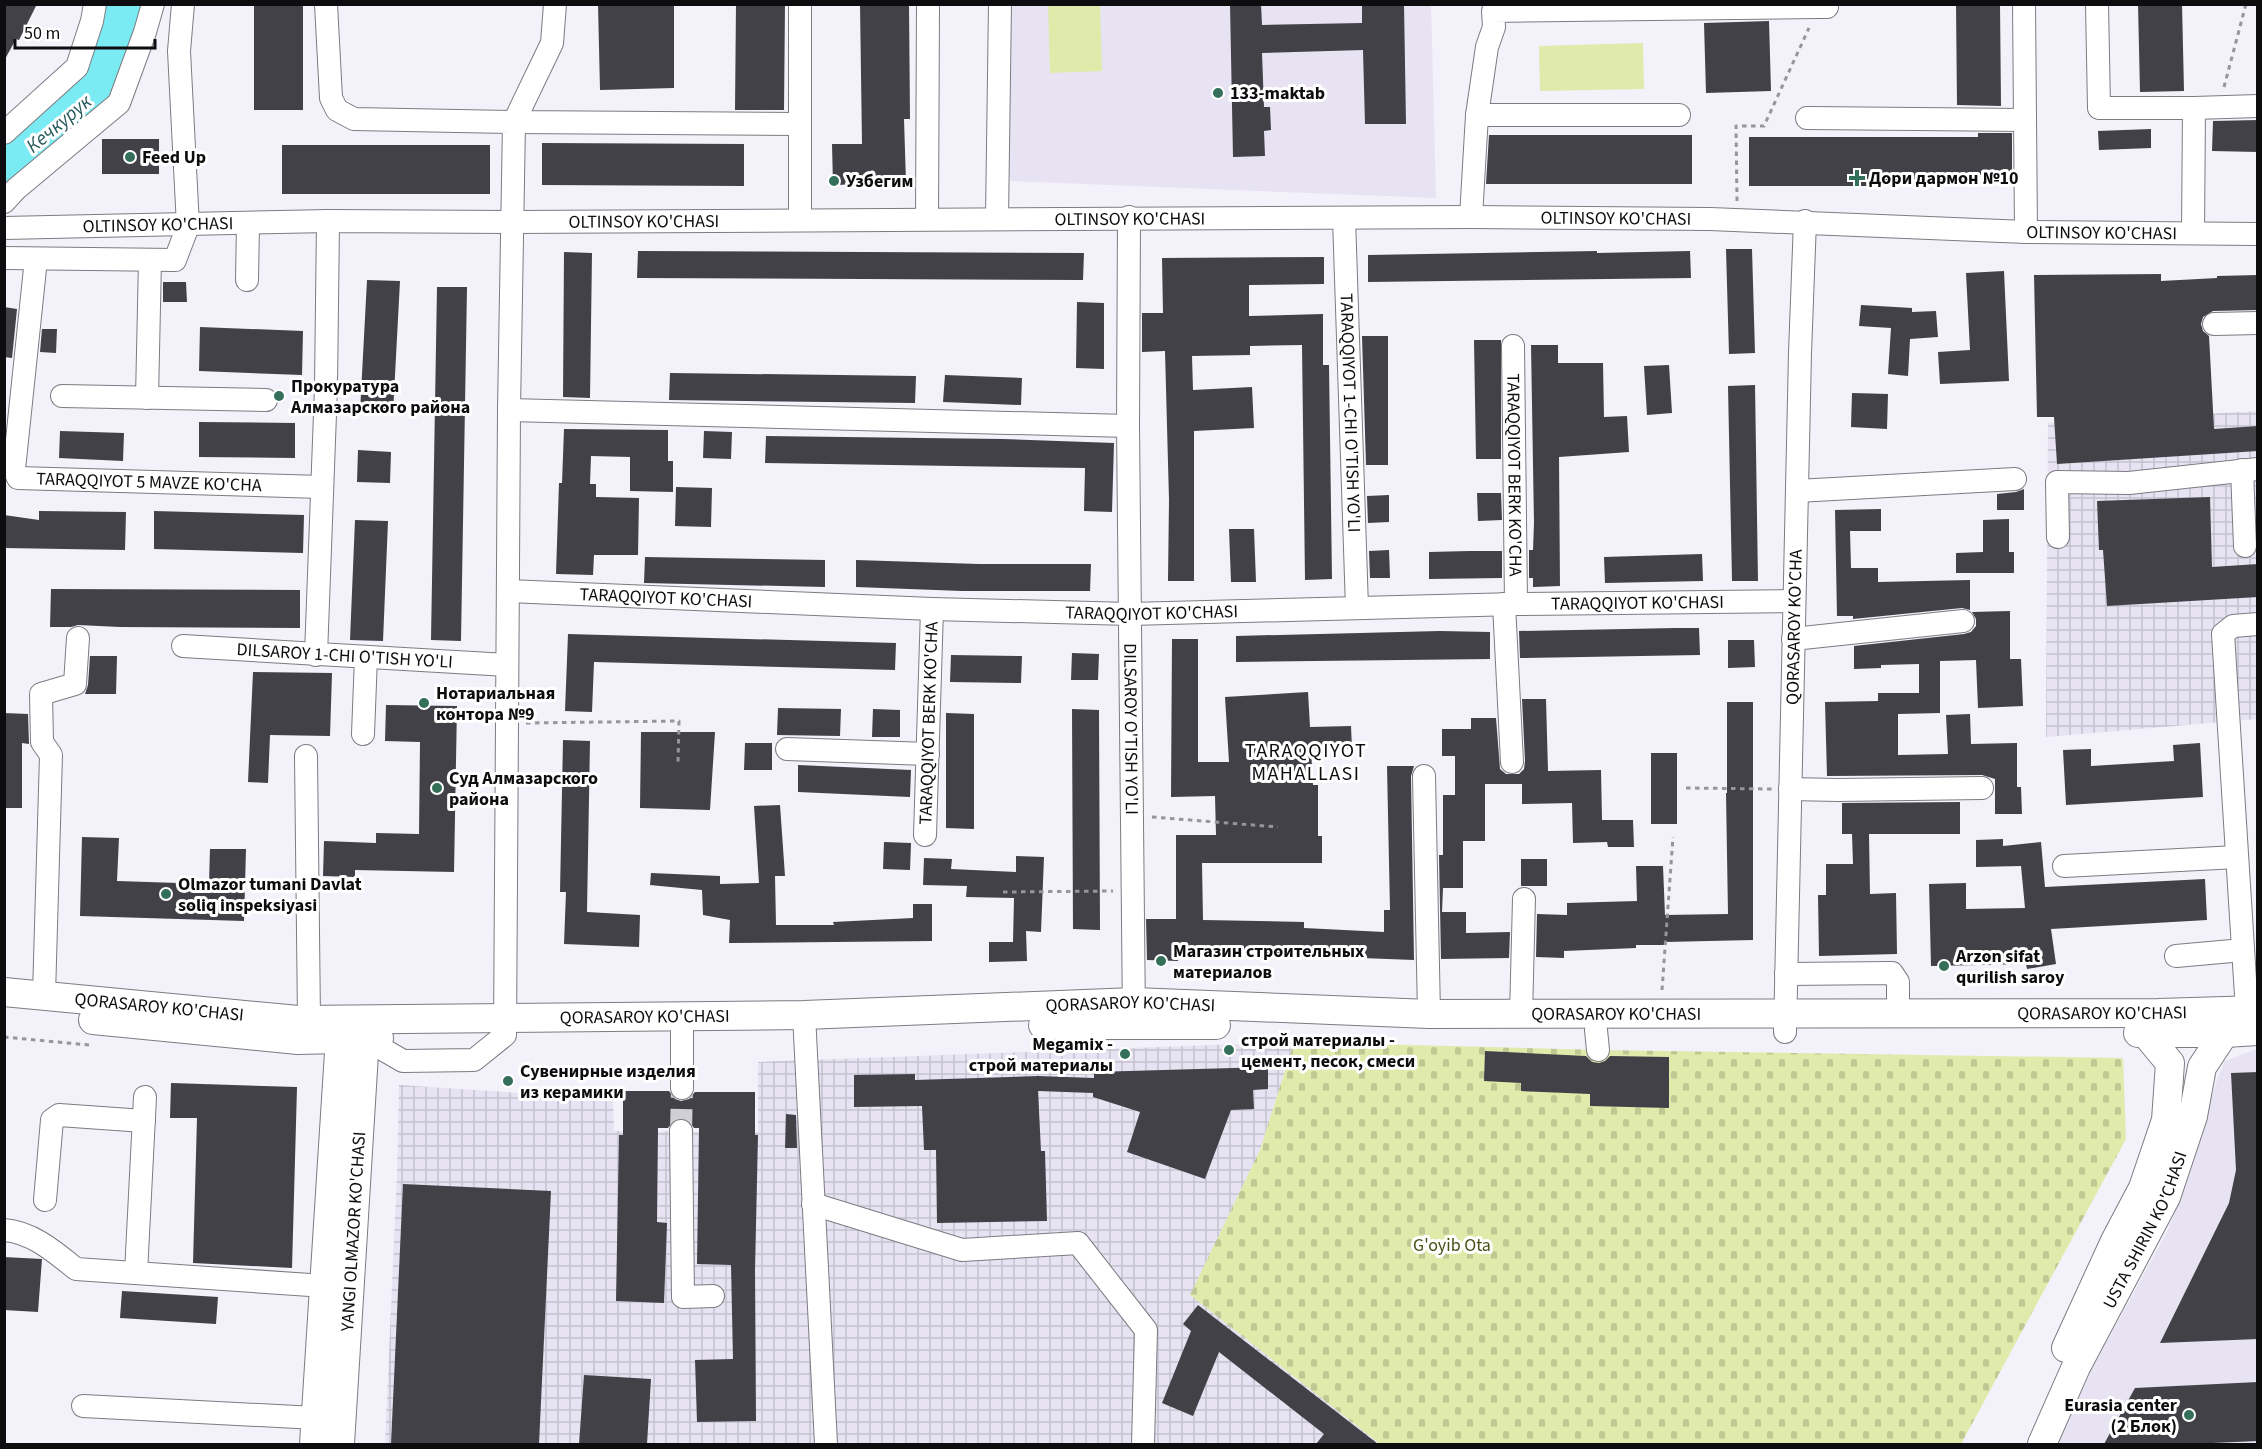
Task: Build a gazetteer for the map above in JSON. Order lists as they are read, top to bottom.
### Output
{
  "streets": {
    "main road": ["QORASAROY KO'CHASI", "USTA SHIRIN KO'CHASI", "YANGI OLMAZOR KO'CHASI"],
    "street": [
      "OLTINSOY KO'CHASI",
      "TARAQQIYOT 1-CHI O'TISH YO'LI",
      "TARAQQIYOT BERK KO'CHA",
      "TARAQQIYOT 5 MAVZE KO'CHA",
      "TARAQQIYOT KO'CHASI",
      "QORASAROY KO'CHA",
      "DILSAROY 1-CHI O'TISH YO'LI",
      "DILSAROY O'TISH YO'LI"
    ]
  },
  "crossings": [
    ["OLTINSOY KO'CHASI", "TARAQQIYOT 1-CHI O'TISH YO'LI"],
    ["OLTINSOY KO'CHASI", "QORASAROY KO'CHA"],
    ["OLTINSOY KO'CHASI", "DILSAROY O'TISH YO'LI"],
    ["TARAQQIYOT 1-CHI O'TISH YO'LI", "TARAQQIYOT KO'CHASI"],
    ["TARAQQIYOT BERK KO'CHA", "TARAQQIYOT KO'CHASI"],
    ["TARAQQIYOT KO'CHASI", "QORASAROY KO'CHA"],
    ["TARAQQIYOT KO'CHASI", "DILSAROY O'TISH YO'LI"],
    ["QORASAROY KO'CHA", "QORASAROY KO'CHASI"],
    ["DILSAROY O'TISH YO'LI", "QORASAROY KO'CHASI"],
    ["QORASAROY KO'CHASI", "USTA SHIRIN KO'CHASI"],
    ["QORASAROY KO'CHASI", "YANGI OLMAZOR KO'CHASI"]
  ],
  "districts": ["TARAQQIYOT MAHALLASI"],
  "water": ["Кечкурук"],
  "parks": ["G'oyib Ota"],
  "places": {
    "other": [
      "133-maktab",
      "Feed Up",
      "Узбегим",
      "Прокуратура Алмазарского района",
      "Нотариальная контора №9",
      "Суд Алмазарского района",
      "Olmazor tumani Davlat soliq inspeksiyasi",
      "Магазин строительных материалов",
      "Arzon sifat qurilish saroy",
      "строй материалы - цемент, песок, смеси",
      "Megamix - строй материалы",
      "Сувенирные изделия из керамики",
      "Eurasia center (2 Блок)"
    ],
    "health": ["Дори дармон №10"]
  },
  "scale_bar": "50 m"
}
